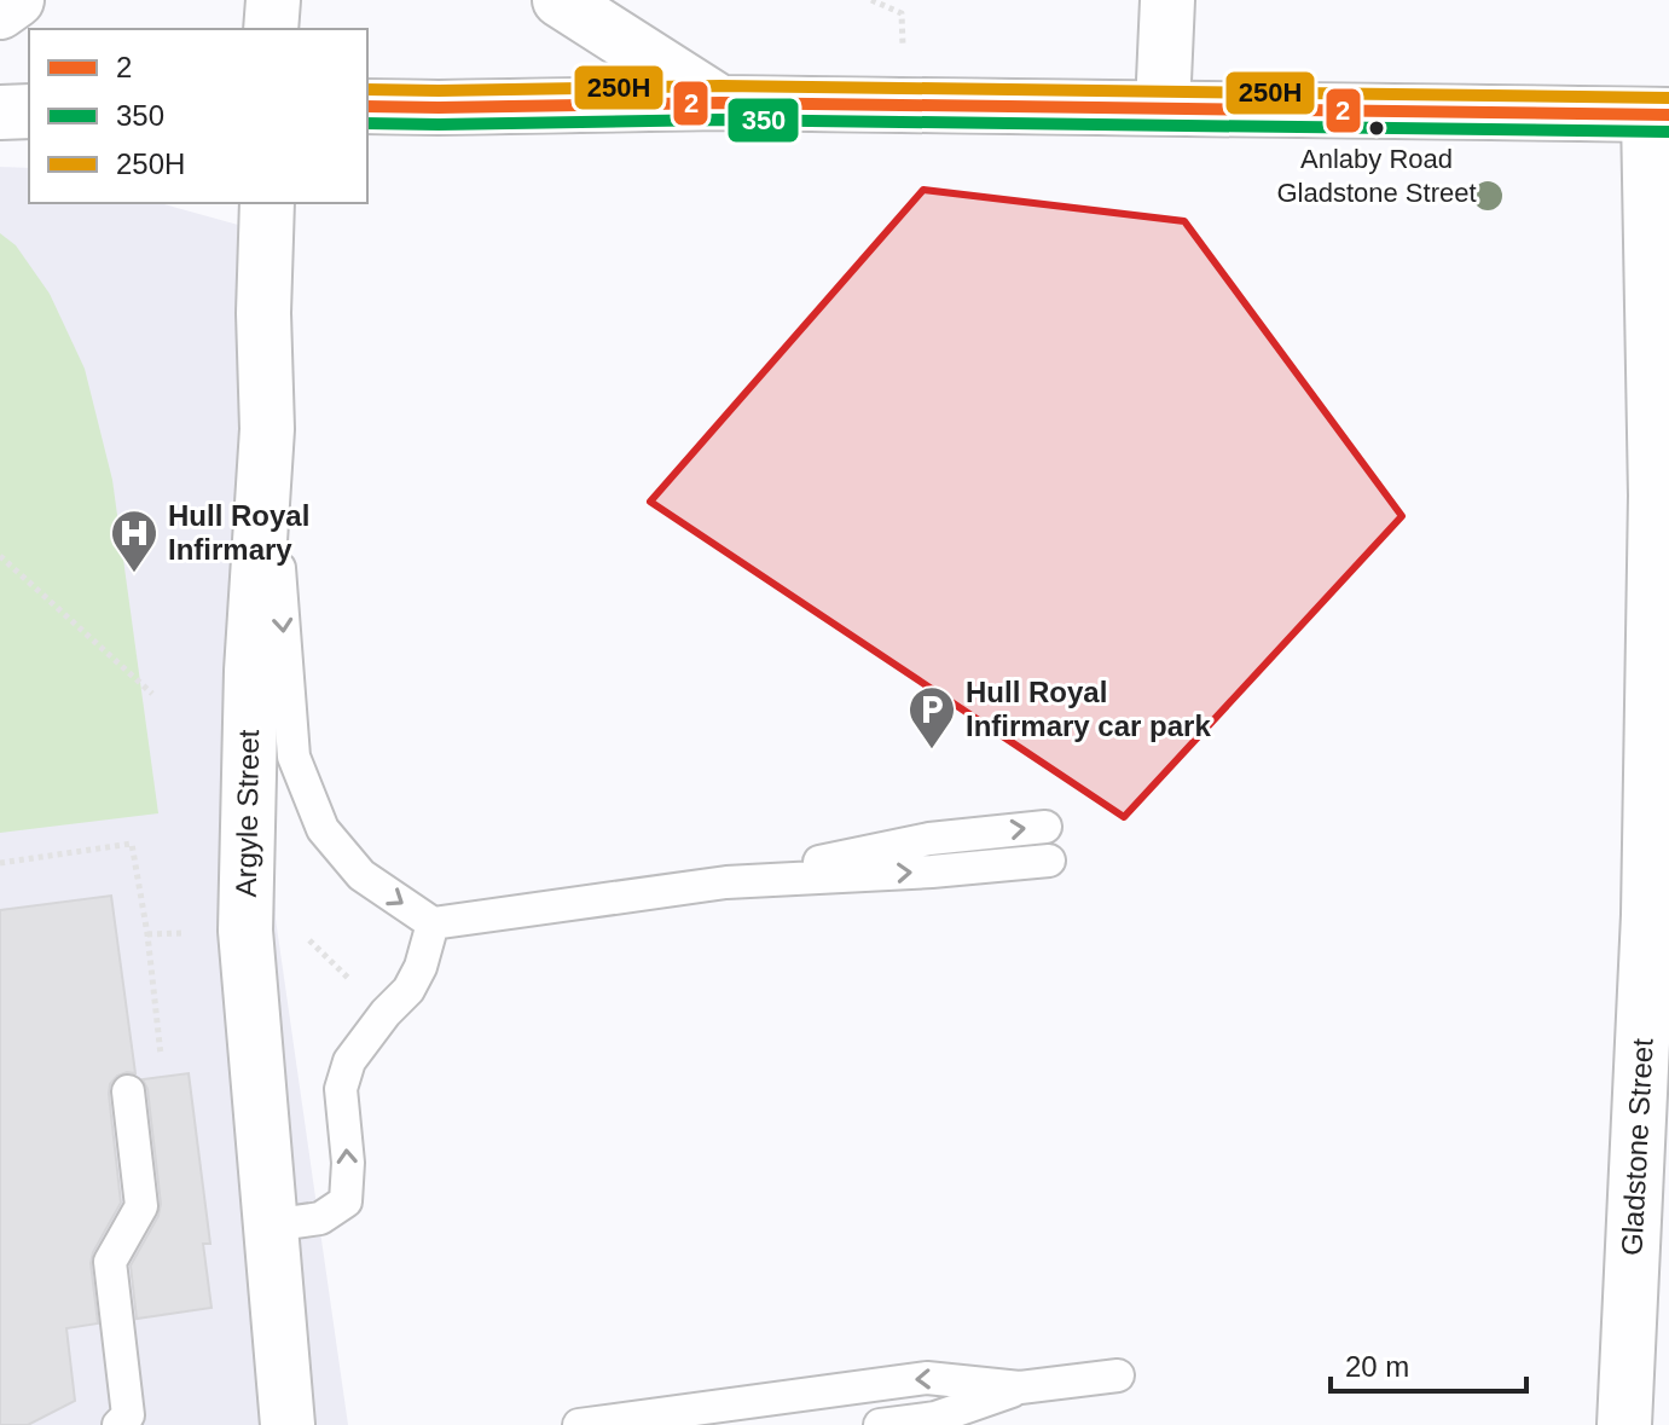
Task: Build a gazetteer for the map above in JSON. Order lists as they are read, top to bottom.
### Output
{
  "streets": {
    "street": ["Argyle Street", "Gladstone Street"]
  },
  "places": {
    "other": ["Anlaby Road Gladstone Street"],
    "hospital": ["Hull Royal Infirmary"],
    "parking": ["Hull Royal Infirmary car park"]
  },
  "lines": ["transit line 250H", "transit line 2", "transit line 350"],
  "legend": ["2", "350", "250H"],
  "scale_bar": "20 m"
}
